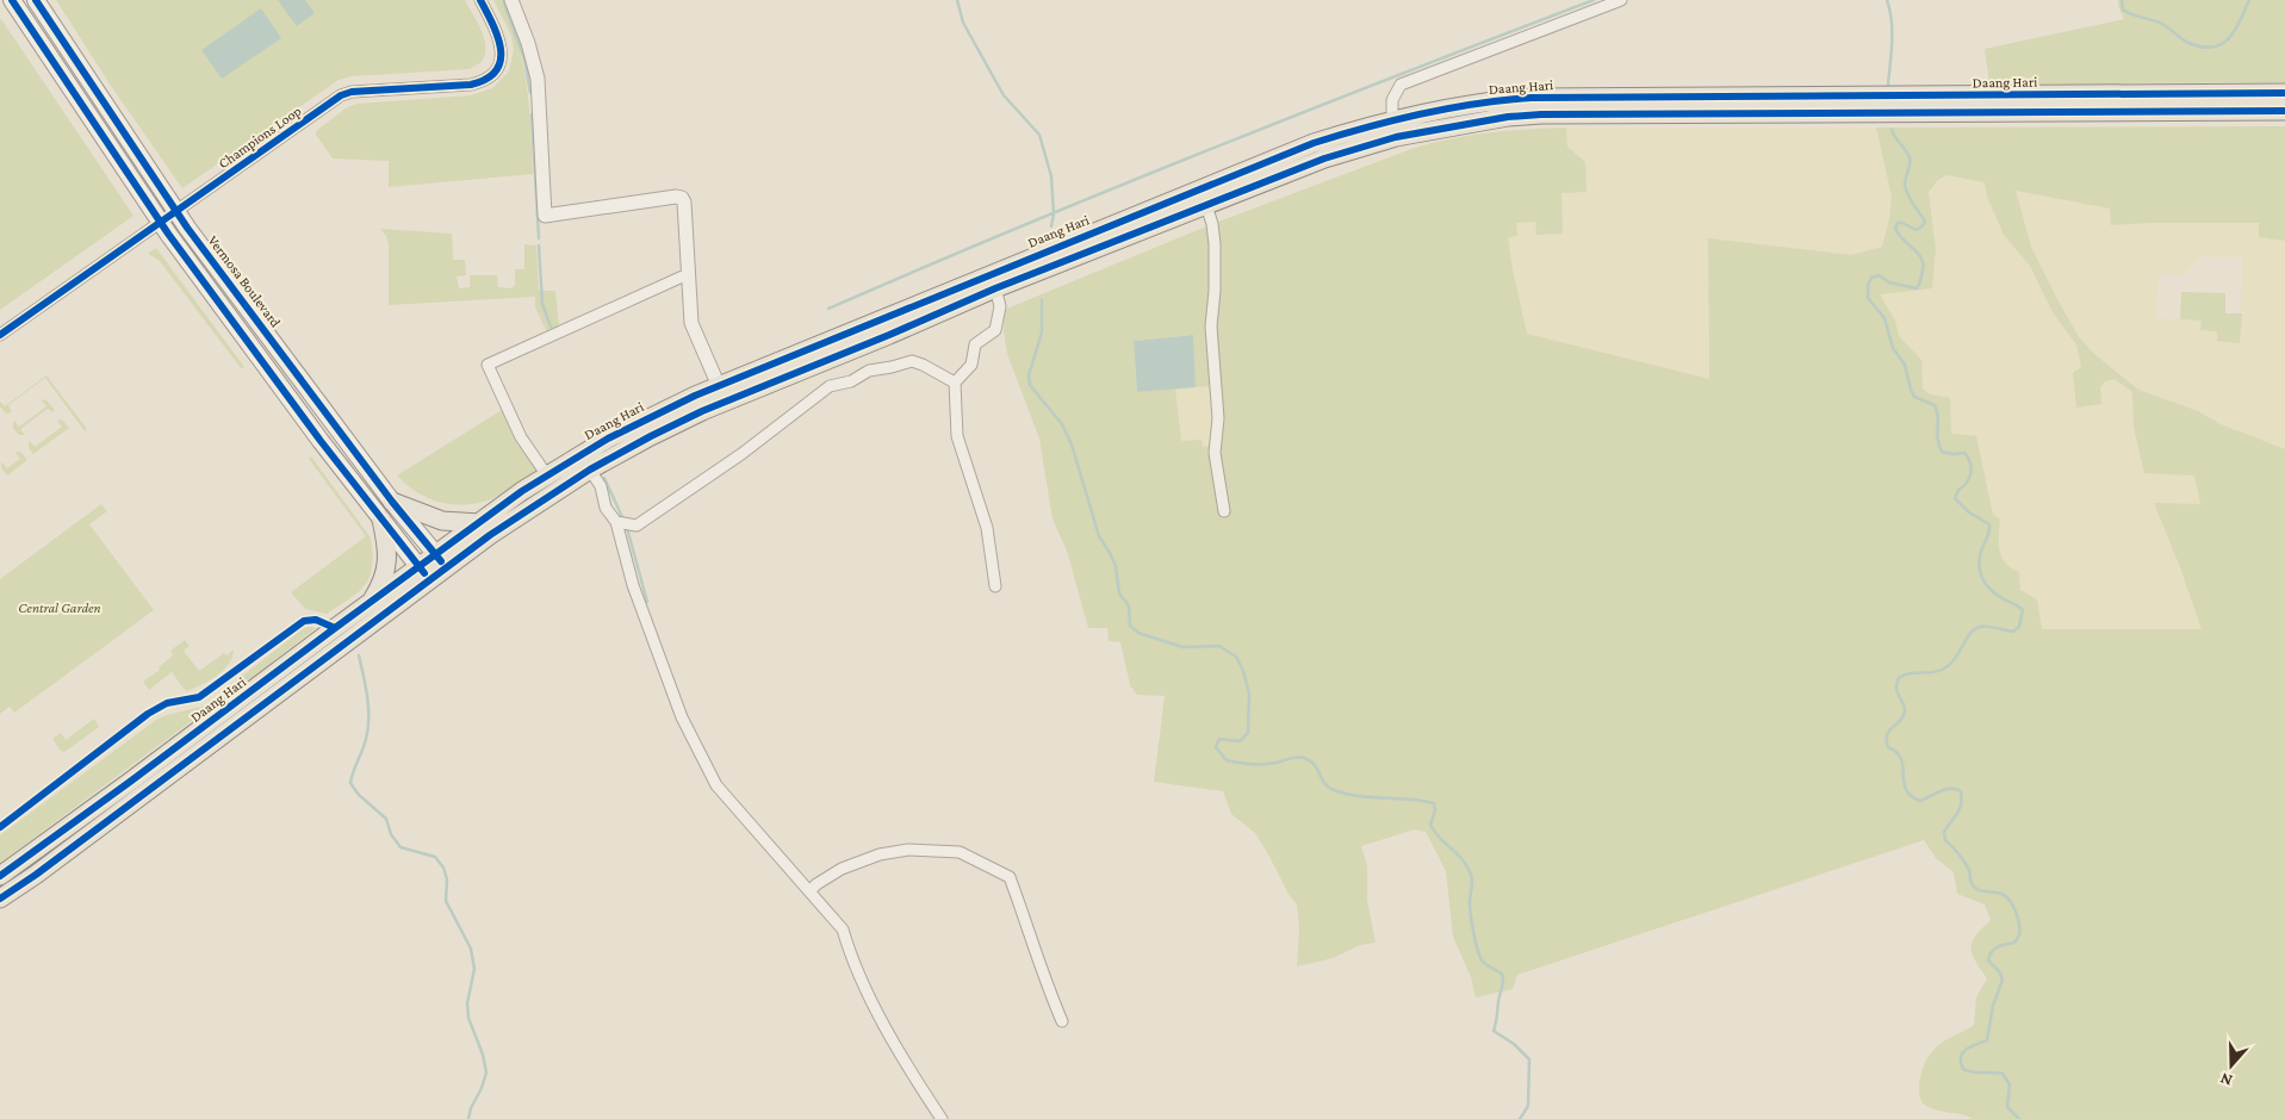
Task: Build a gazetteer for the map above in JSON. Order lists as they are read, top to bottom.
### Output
{
  "streets": {
    "main road": ["Daang Hari", "Vermosa Boulevard"],
    "street": ["Champions Loop"]
  },
  "crossings": [
    ["Daang Hari", "Vermosa Boulevard"],
    ["Champions Loop", "Vermosa Boulevard"]
  ],
  "parks": ["Central Garden"],
  "north": "bottom"
}
